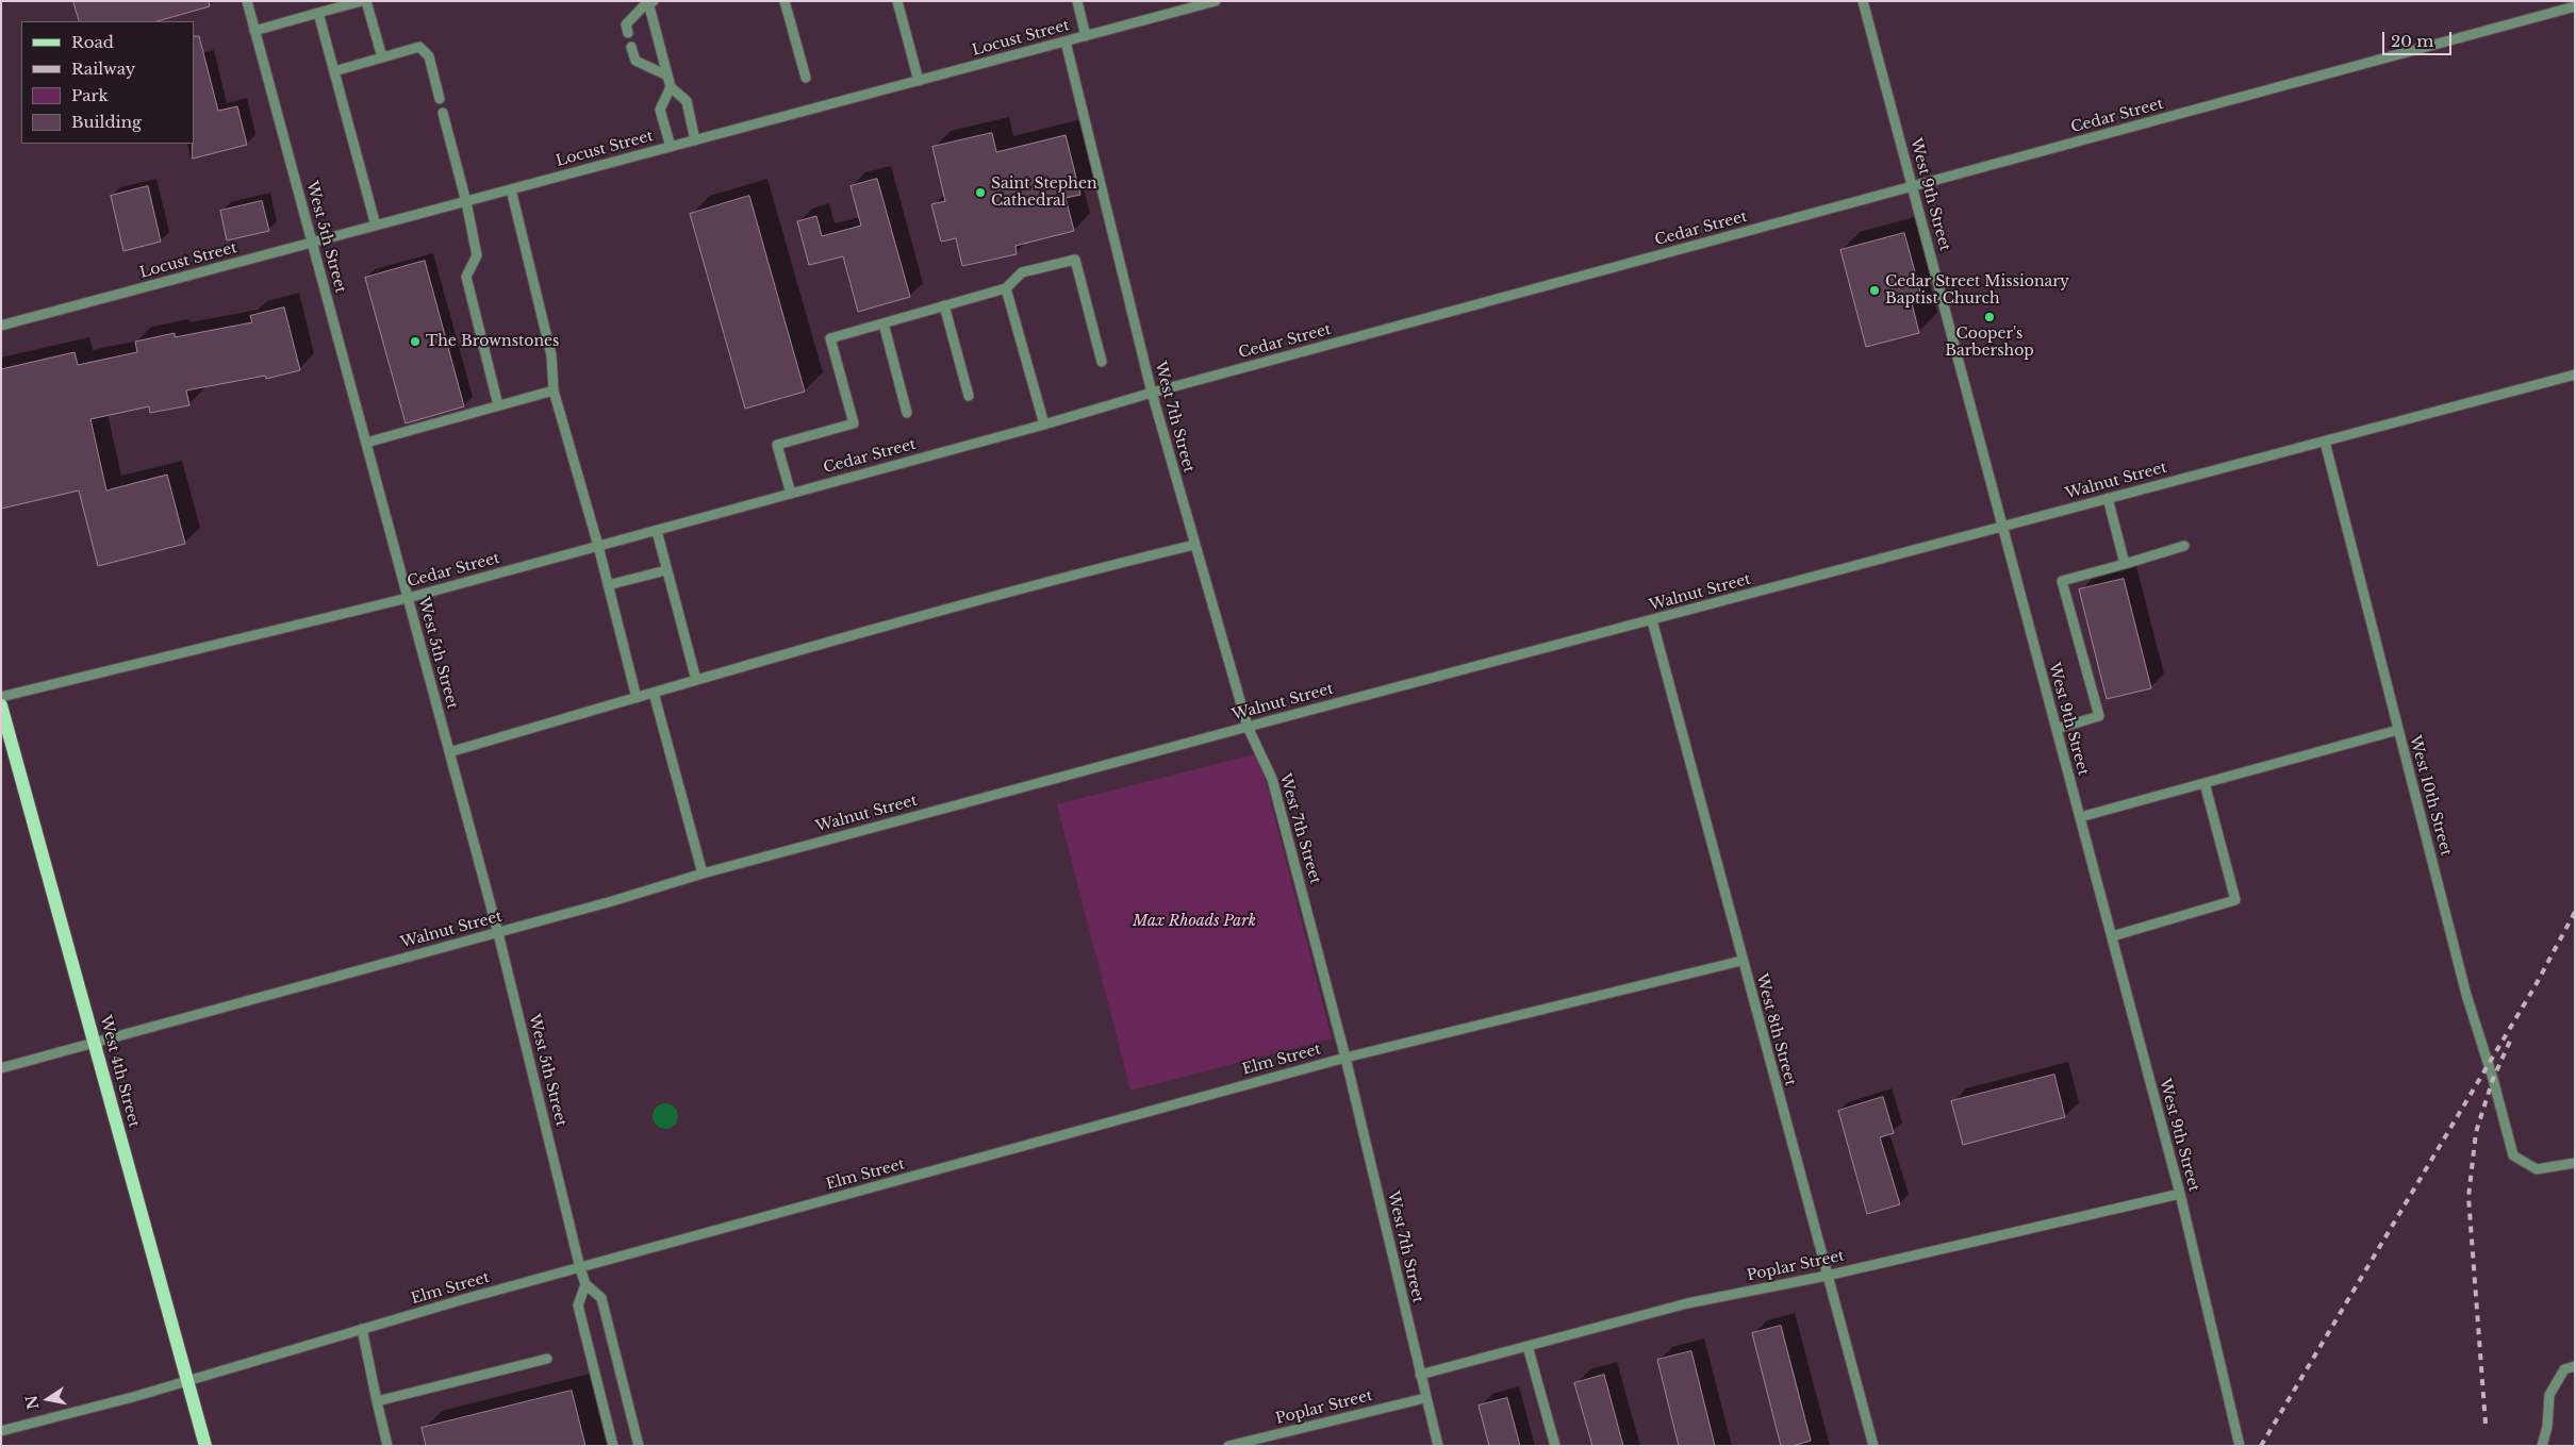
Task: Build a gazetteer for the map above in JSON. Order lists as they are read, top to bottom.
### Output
{
  "streets": {
    "main road": ["West 4th Street"],
    "street": [
      "Locust Street",
      "Cedar Street",
      "West 9th Street",
      "West 5th Street",
      "West 7th Street",
      "Walnut Street",
      "West 10th Street",
      "West 8th Street",
      "Elm Street",
      "Poplar Street"
    ]
  },
  "crossings": [
    ["Locust Street", "West 5th Street"],
    ["Locust Street", "West 7th Street"],
    ["Cedar Street", "West 9th Street"],
    ["Cedar Street", "West 5th Street"],
    ["Cedar Street", "West 7th Street"],
    ["West 9th Street", "Walnut Street"],
    ["West 9th Street", "Poplar Street"],
    ["West 5th Street", "Walnut Street"],
    ["West 5th Street", "Elm Street"],
    ["West 7th Street", "Walnut Street"],
    ["West 7th Street", "Elm Street"],
    ["West 7th Street", "Poplar Street"],
    ["Walnut Street", "West 10th Street"],
    ["Walnut Street", "West 8th Street"],
    ["Walnut Street", "West 4th Street"],
    ["West 8th Street", "Elm Street"],
    ["West 8th Street", "Poplar Street"],
    ["Elm Street", "West 4th Street"]
  ],
  "parks": ["Max Rhoads Park"],
  "places": [
    "Saint Stephen Cathedral",
    "Cedar Street Missionary Baptist Church",
    "Cooper's Barbershop",
    "The Brownstones"
  ],
  "legend": [
    "Road",
    "Railway",
    "Park",
    "Building"
  ],
  "scale_bar": "20 m",
  "north": "left"
}
